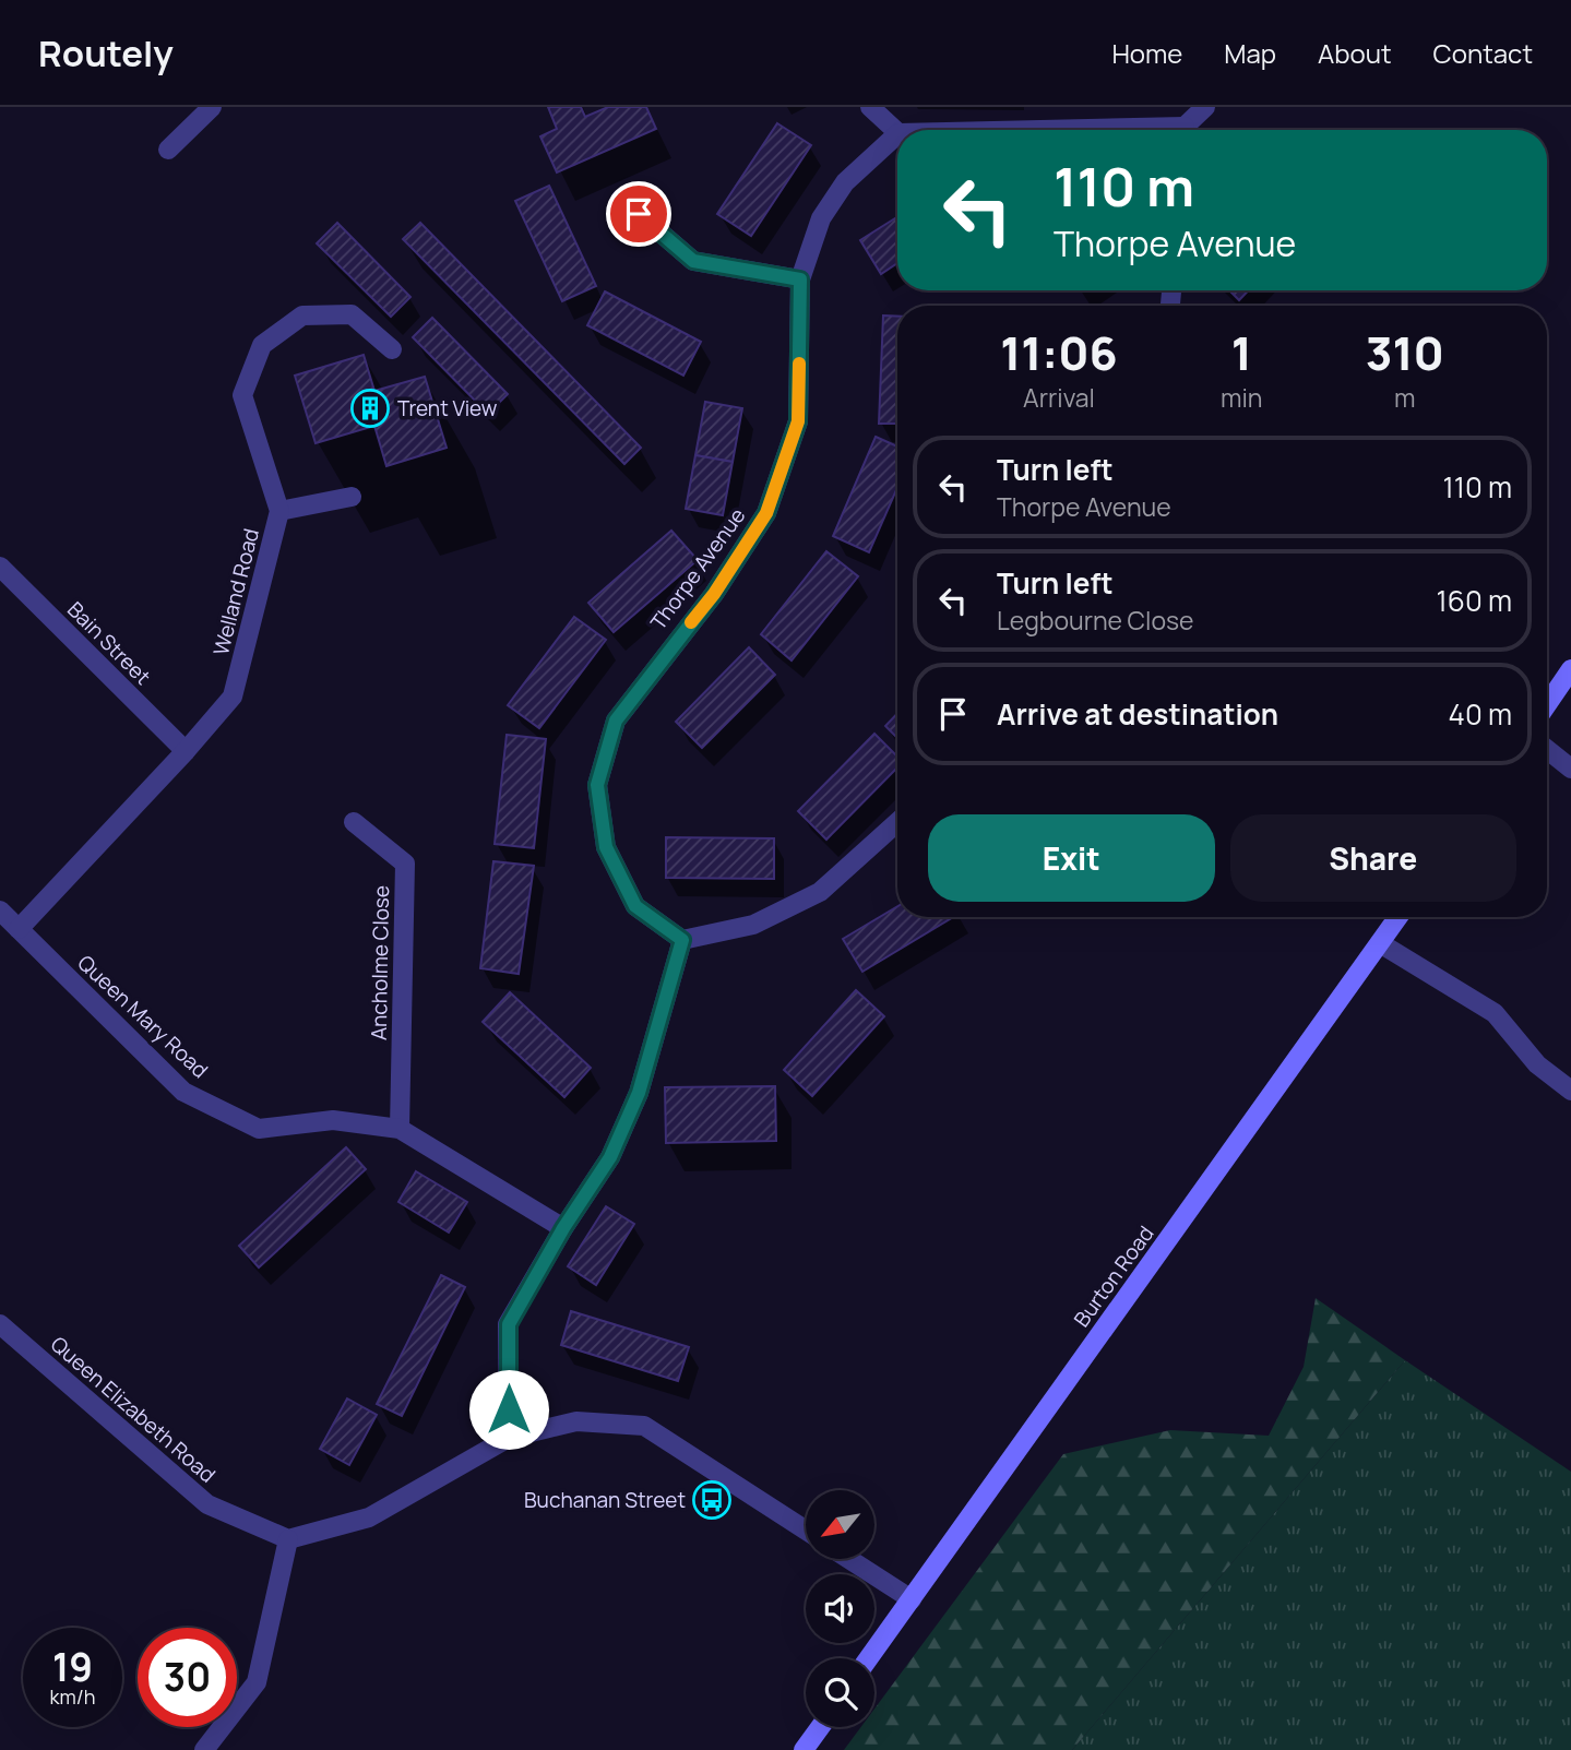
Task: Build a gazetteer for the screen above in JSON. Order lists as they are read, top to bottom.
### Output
{
  "streets": {
    "main road": ["Burton Road"],
    "street": [
      "Thorpe Avenue",
      "Welland Road",
      "Bain Street",
      "Ancholme Close",
      "Queen Mary Road",
      "Queen Elizabeth Road"
    ]
  },
  "crossings": [
    ["Welland Road", "Bain Street"],
    ["Welland Road", "Queen Mary Road"],
    ["Ancholme Close", "Queen Mary Road"]
  ],
  "places": {
    "building": ["Trent View"],
    "bus stop": ["Buchanan Street"]
  },
  "north": "bottom left",
  "page": {
    "header": "Routely",
    "nav": [
      "Home",
      "Map",
      "About",
      "Contact"
    ],
    "turn": ["110 m", "Thorpe Avenue"],
    "eta": [
      "11:06",
      "Arrival",
      "1",
      "min",
      "310",
      "m"
    ],
    "list": [
      {
        "name": "Turn left",
        "note": "Thorpe Avenue",
        "value": "110 m"
      },
      {
        "name": "Turn left",
        "note": "Legbourne Close",
        "value": "160 m"
      },
      {
        "name": "Arrive at destination",
        "value": "40 m"
      }
    ],
    "buttons": ["Exit", "Share"],
    "speed": "19 km/h",
    "limit": "30"
  }
}
